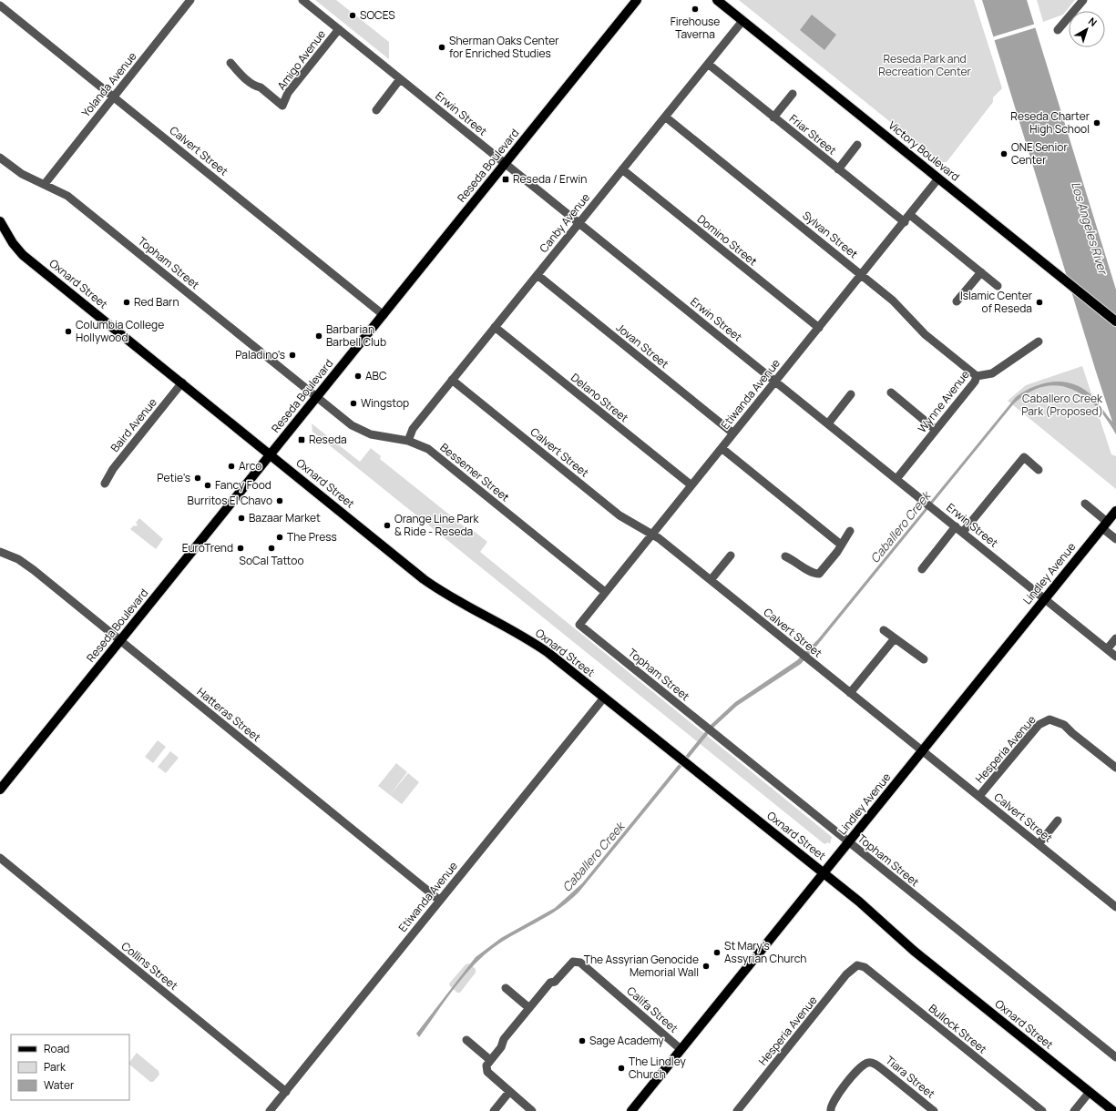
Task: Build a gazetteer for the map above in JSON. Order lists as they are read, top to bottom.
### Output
{
  "streets": {
    "main road": [
      "Victory Boulevard",
      "Reseda Boulevard",
      "Oxnard Street",
      "Lindley Avenue"
    ],
    "street": [
      "Amigo Avenue",
      "Yolanda Avenue",
      "Erwin Street",
      "Friar Street",
      "Calvert Street",
      "Canby Avenue",
      "Sylvan Street",
      "Domino Street",
      "Topham Street",
      "Jovan Street",
      "Etiwanda Avenue",
      "Delano Street",
      "Wynne Avenue",
      "Baird Avenue",
      "Bessemer Street",
      "Hatteras Street",
      "Hesperia Avenue",
      "Collins Street",
      "Califa Street",
      "Bullock Street",
      "Tiara Street"
    ]
  },
  "crossings": [
    ["Amigo Avenue", "Erwin Street"],
    ["Yolanda Avenue", "Calvert Street"],
    ["Yolanda Avenue", "Topham Street"],
    ["Erwin Street", "Reseda Boulevard"],
    ["Erwin Street", "Canby Avenue"],
    ["Erwin Street", "Etiwanda Avenue"],
    ["Erwin Street", "Wynne Avenue"],
    ["Erwin Street", "Lindley Avenue"],
    ["Friar Street", "Canby Avenue"],
    ["Friar Street", "Etiwanda Avenue"],
    ["Calvert Street", "Reseda Boulevard"],
    ["Calvert Street", "Canby Avenue"],
    ["Calvert Street", "Etiwanda Avenue"],
    ["Calvert Street", "Lindley Avenue"],
    ["Calvert Street", "Hesperia Avenue"],
    ["Victory Boulevard", "Canby Avenue"],
    ["Victory Boulevard", "Etiwanda Avenue"],
    ["Reseda Boulevard", "Topham Street"],
    ["Reseda Boulevard", "Oxnard Street"],
    ["Reseda Boulevard", "Bessemer Street"],
    ["Reseda Boulevard", "Hatteras Street"],
    ["Canby Avenue", "Sylvan Street"],
    ["Canby Avenue", "Domino Street"],
    ["Canby Avenue", "Jovan Street"],
    ["Canby Avenue", "Delano Street"],
    ["Canby Avenue", "Bessemer Street"],
    ["Sylvan Street", "Etiwanda Avenue"],
    ["Sylvan Street", "Wynne Avenue"],
    ["Domino Street", "Etiwanda Avenue"],
    ["Topham Street", "Etiwanda Avenue"],
    ["Topham Street", "Bessemer Street"],
    ["Topham Street", "Lindley Avenue"],
    ["Oxnard Street", "Etiwanda Avenue"],
    ["Oxnard Street", "Baird Avenue"],
    ["Oxnard Street", "Lindley Avenue"],
    ["Jovan Street", "Etiwanda Avenue"],
    ["Etiwanda Avenue", "Delano Street"],
    ["Etiwanda Avenue", "Bessemer Street"],
    ["Etiwanda Avenue", "Hatteras Street"],
    ["Etiwanda Avenue", "Collins Street"],
    ["Lindley Avenue", "Califa Street"],
    ["Hesperia Avenue", "Bullock Street"]
  ],
  "water": ["Los Angeles River", "Caballero Creek"],
  "parks": ["Reseda Park and Recreation Center", "Caballero Creek Park (Proposed)"],
  "places": {
    "other": [
      "Firehouse Taverna",
      "SOCES",
      "Sherman Oaks Center for Enriched Studies",
      "Reseda Charter High School",
      "ONE Senior Center",
      "Red Barn",
      "Islamic Center of Reseda",
      "Columbia College Hollywood",
      "Barbarian Barbell Club",
      "Paladino's",
      "ABC",
      "Wingstop",
      "Arco",
      "Petie's",
      "Fancy Food",
      "Burritos El Chavo",
      "Bazaar Market",
      "Orange Line Park & Ride - Reseda",
      "The Press",
      "EuroTrend",
      "SoCal Tattoo",
      "St Mary's Assyrian Church",
      "The Assyrian Genocide Memorial Wall",
      "Sage Academy",
      "The Lindley Church"
    ],
    "transit": ["Reseda / Erwin", "Reseda"]
  },
  "legend": ["Road", "Park", "Water"],
  "north": "top right"
}
